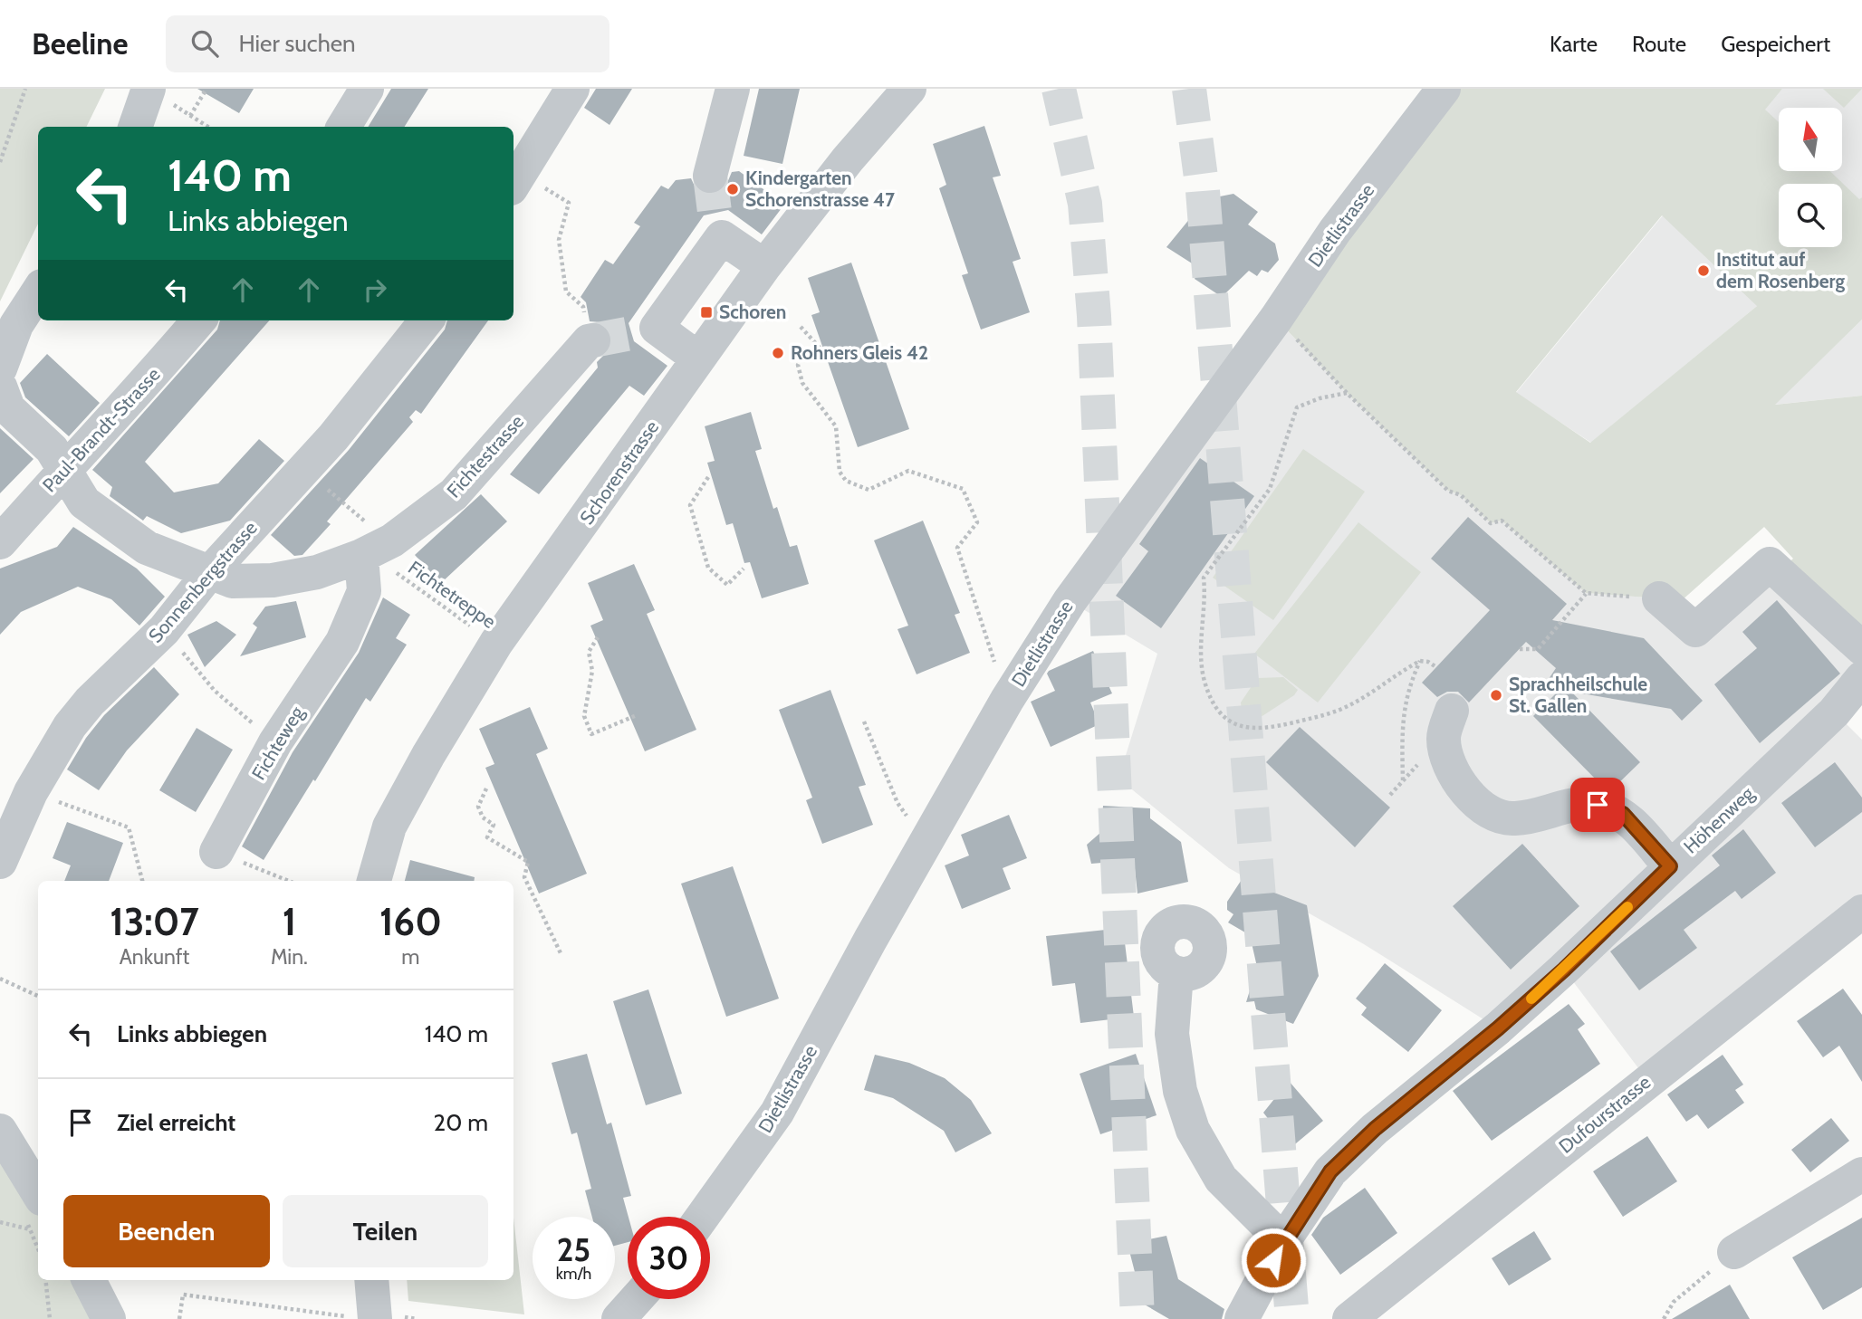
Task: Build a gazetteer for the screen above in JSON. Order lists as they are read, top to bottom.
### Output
{
  "streets": {
    "street": [
      "Dietlistrasse",
      "Paul-Brandt-Strasse",
      "Fichtestrasse",
      "Schorenstrasse",
      "Sonnenbergstrasse",
      "Fichteweg",
      "Höhenweg",
      "Dufourstrasse"
    ],
    "path": ["Fichtetreppe"]
  },
  "crossings": [
    ["Paul-Brandt-Strasse", "Fichtestrasse"],
    ["Fichtestrasse", "Sonnenbergstrasse"],
    ["Fichtestrasse", "Fichtetreppe"],
    ["Fichtestrasse", "Fichteweg"],
    ["Schorenstrasse", "Fichtetreppe"],
    ["Fichtetreppe", "Fichteweg"]
  ],
  "places": {
    "other": [
      "Kindergarten Schorenstrasse 47",
      "Institut auf dem Rosenberg",
      "Rohners Gleis 42",
      "Sprachheilschule St. Gallen"
    ],
    "transit": ["Schoren"]
  },
  "north": "top",
  "page": {
    "header": "Beeline",
    "search": "Hier suchen",
    "nav": ["Karte", "Route", "Gespeichert"],
    "turn": ["140 m", "Links abbiegen"],
    "eta": [
      "13:07",
      "Ankunft",
      "1",
      "Min.",
      "160",
      "m"
    ],
    "list": [
      {
        "name": "Links abbiegen",
        "value": "140 m"
      },
      {
        "name": "Ziel erreicht",
        "value": "20 m"
      }
    ],
    "buttons": ["Beenden", "Teilen"],
    "speed": "25 km/h",
    "limit": "30"
  }
}
